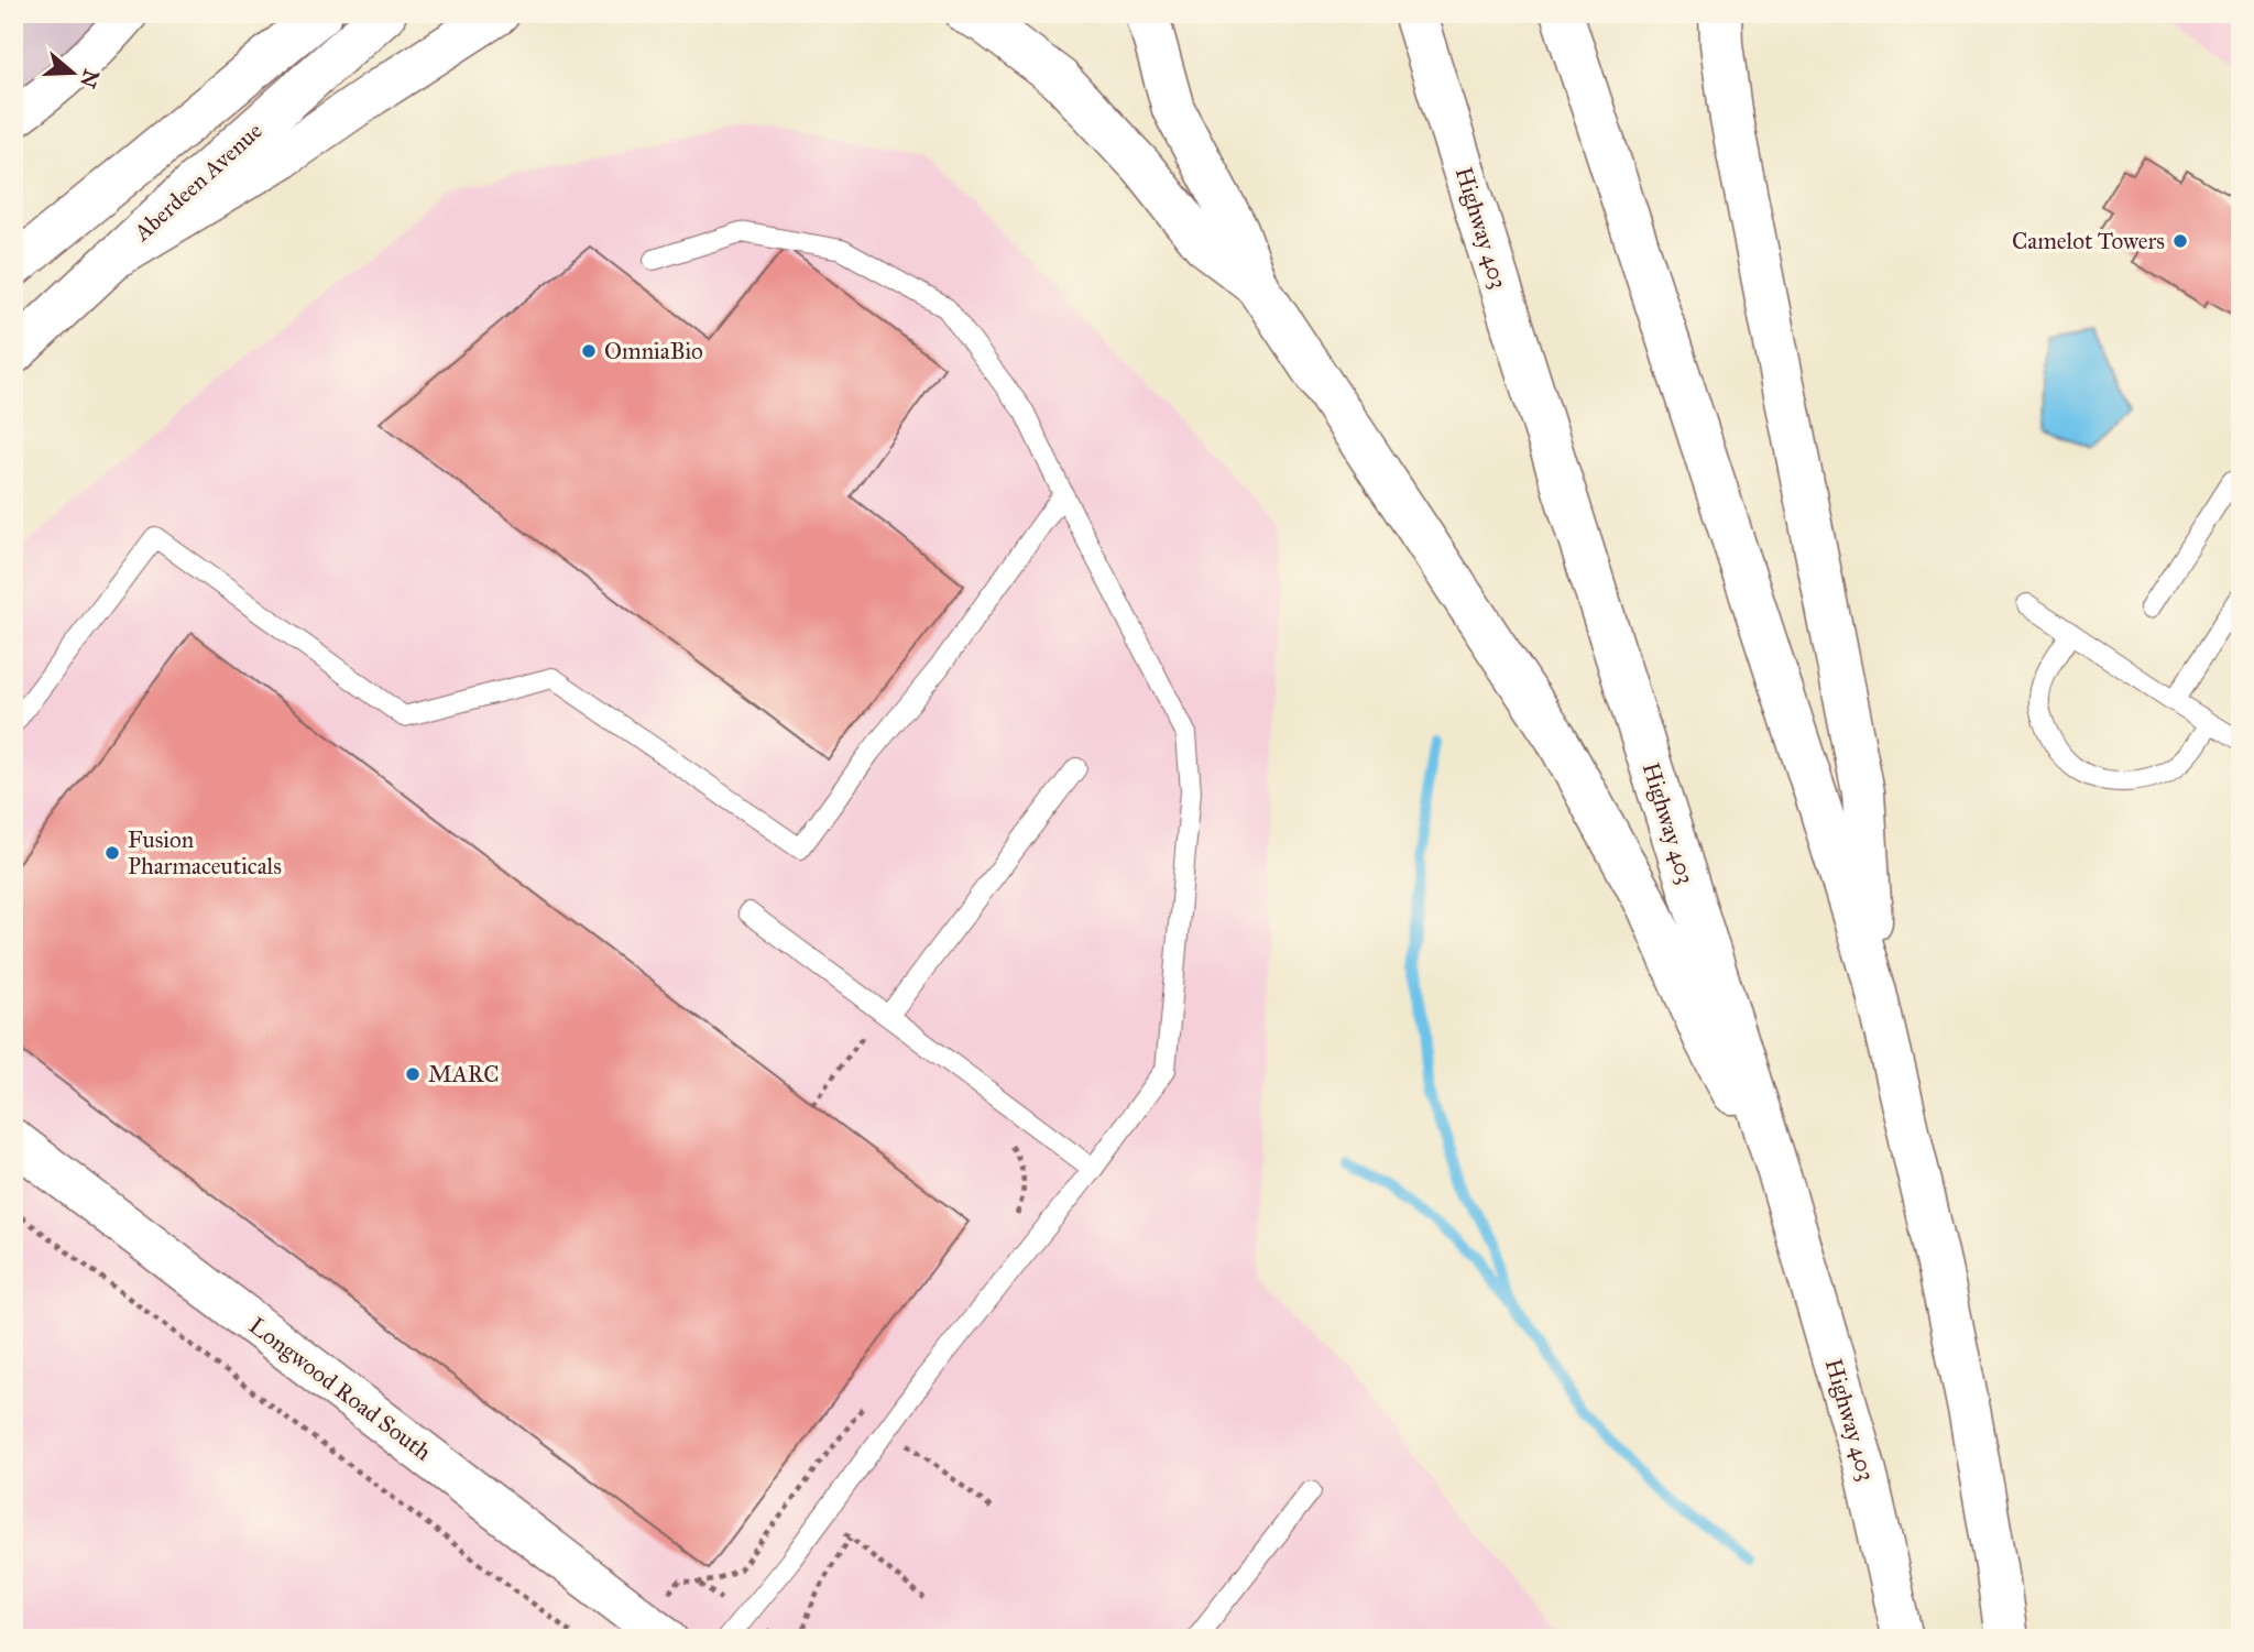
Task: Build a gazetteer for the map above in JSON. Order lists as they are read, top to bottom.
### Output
{
  "streets": {
    "main road": ["Aberdeen Avenue", "Highway 403", "Longwood Road South"]
  },
  "places": [
    "Camelot Towers",
    "OmniaBio",
    "Fusion Pharmaceuticals",
    "MARC"
  ],
  "north": "right"
}
